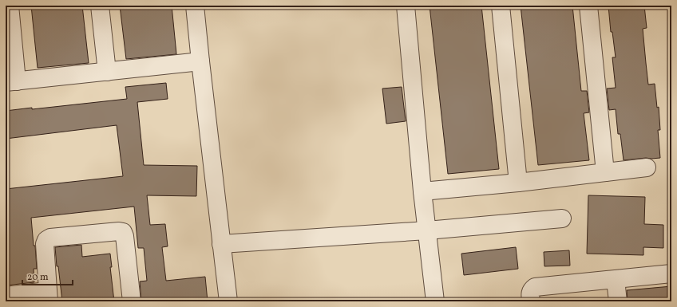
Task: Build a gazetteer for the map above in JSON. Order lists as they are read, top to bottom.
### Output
{
  "scale_bar": "20 m"
}
